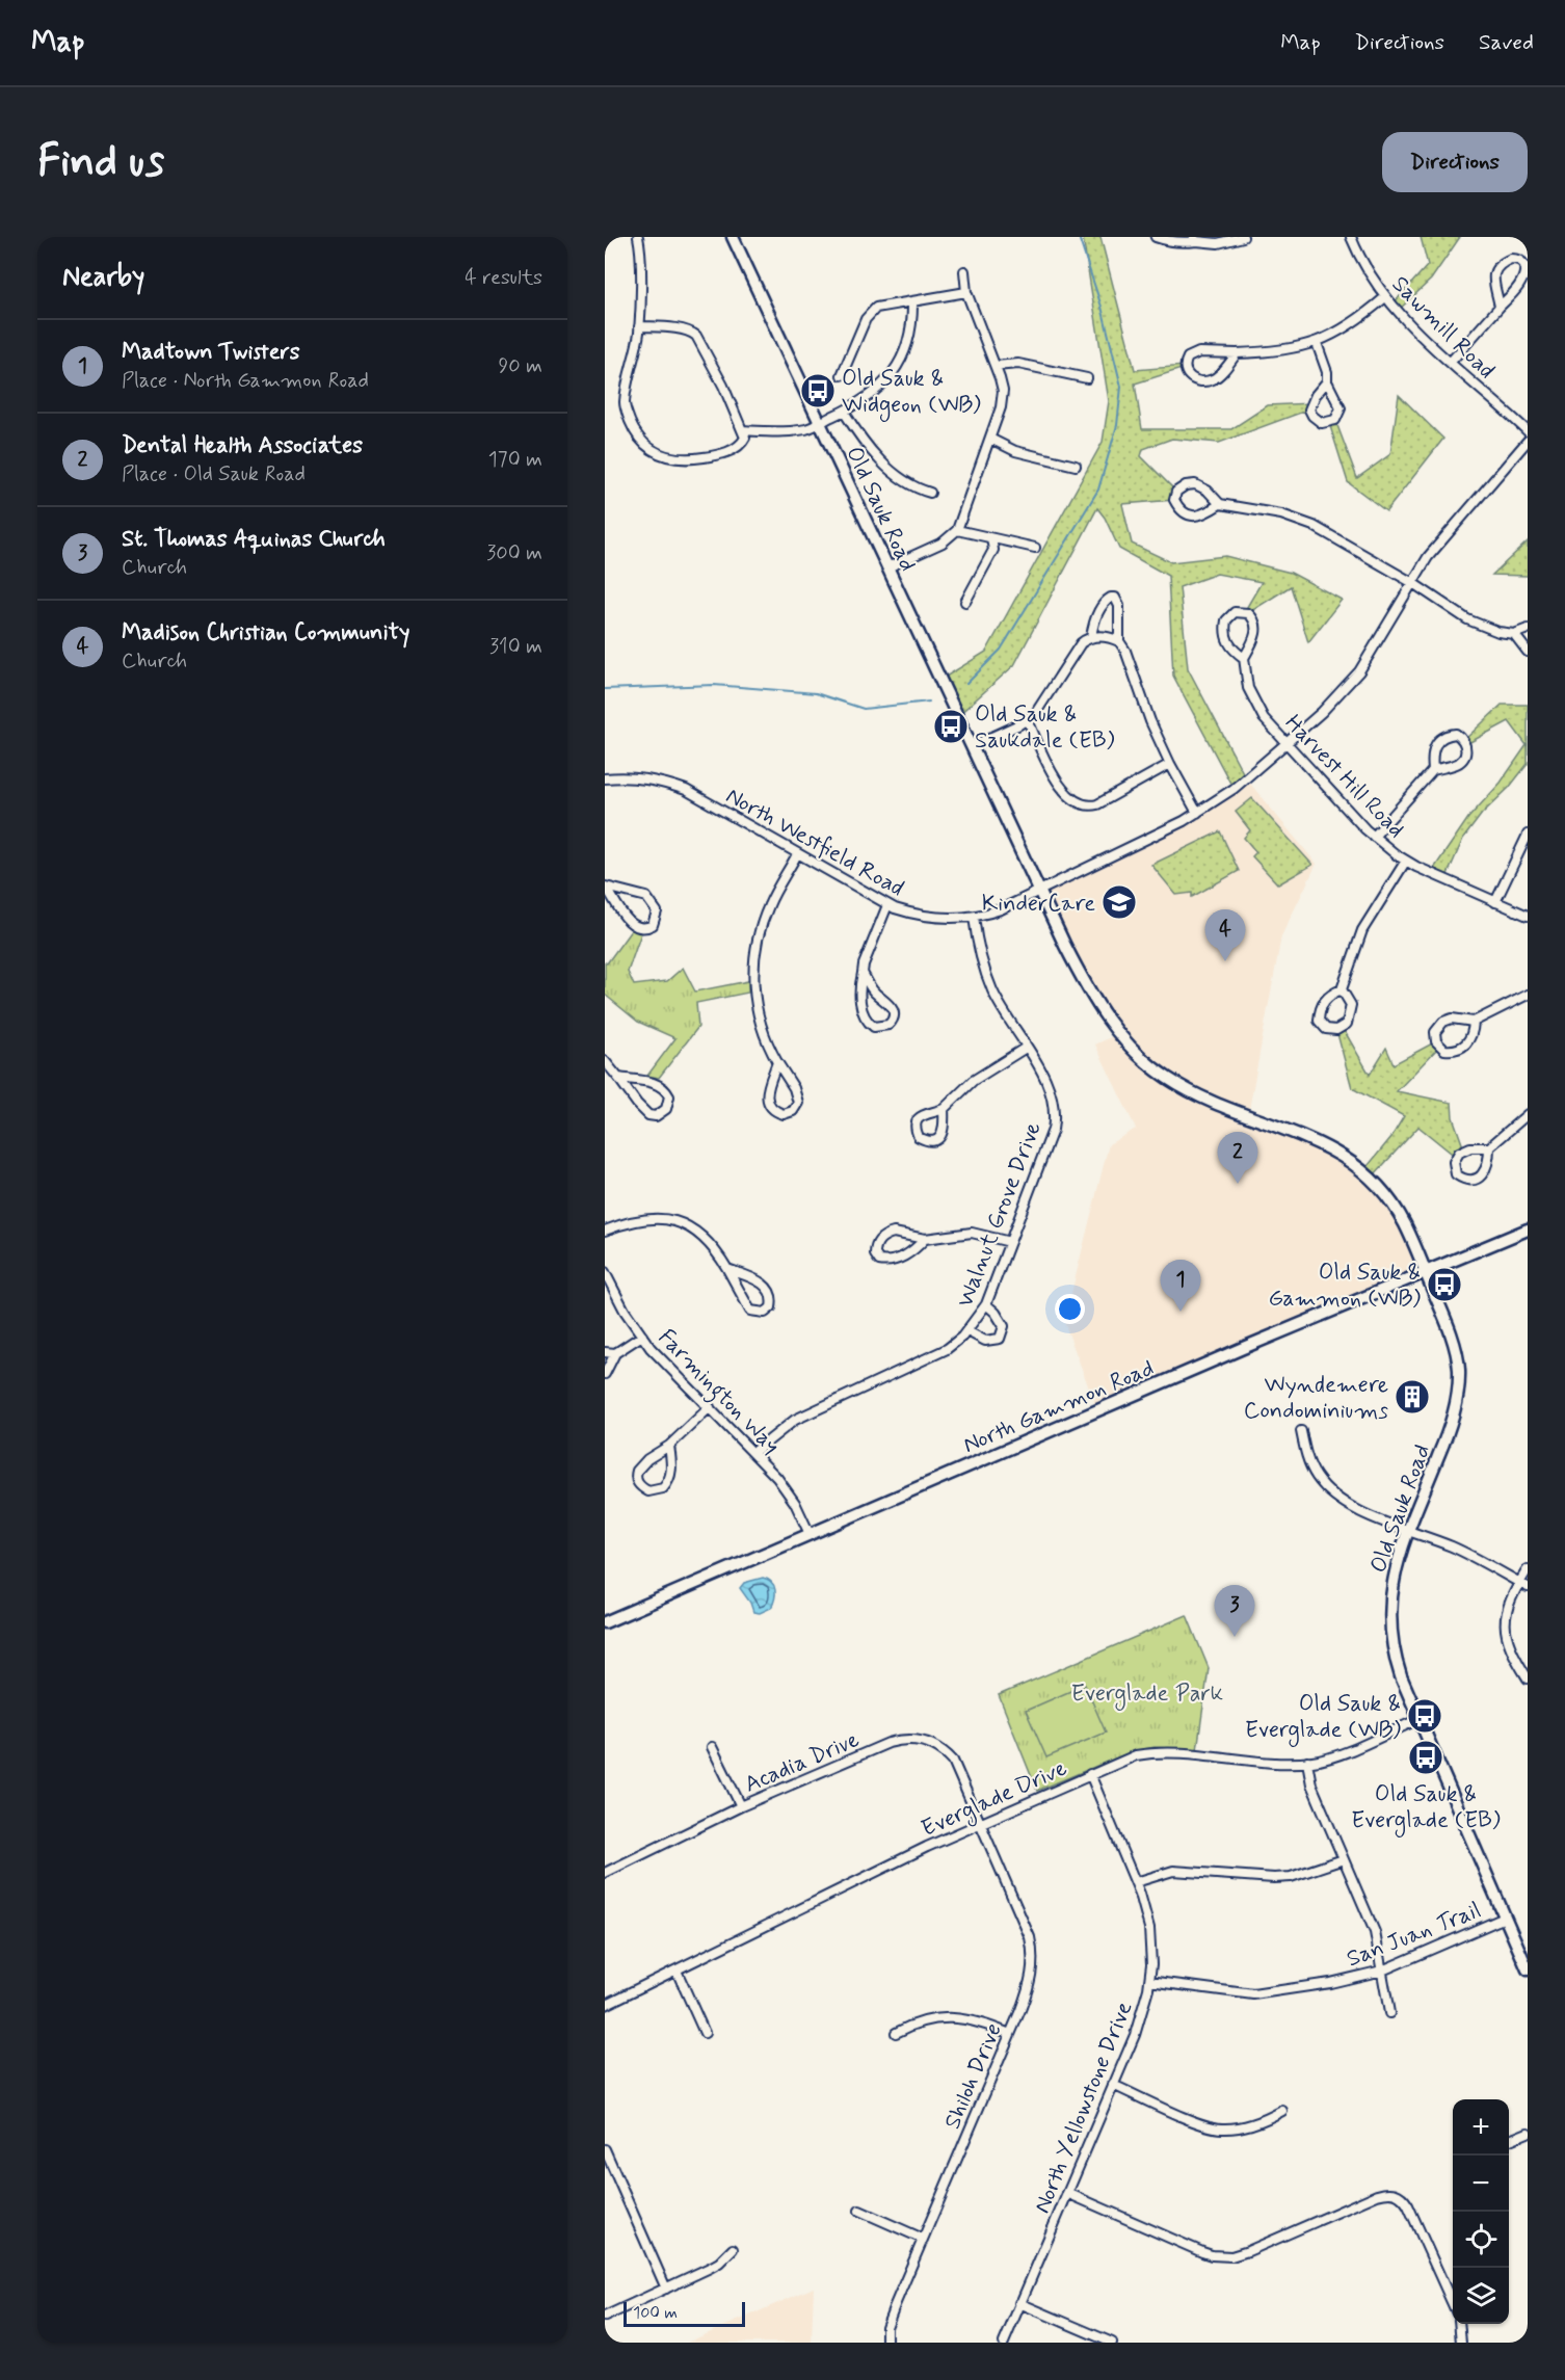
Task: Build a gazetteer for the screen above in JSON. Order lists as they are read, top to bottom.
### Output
{
  "streets": {
    "street": [
      "Sawmill Road",
      "Old Sauk Road",
      "Harvest Hill Road",
      "North Westfield Road",
      "Walnut Grove Drive",
      "Farmington Way",
      "North Gammon Road",
      "Acadia Drive",
      "Everglade Drive",
      "San Juan Trail",
      "Shiloh Drive",
      "North Yellowstone Drive"
    ]
  },
  "crossings": [
    ["Old Sauk Road", "North Westfield Road"],
    ["Old Sauk Road", "North Gammon Road"],
    ["Old Sauk Road", "Everglade Drive"],
    ["Old Sauk Road", "San Juan Trail"],
    ["Harvest Hill Road", "North Westfield Road"],
    ["North Westfield Road", "Walnut Grove Drive"],
    ["Walnut Grove Drive", "Farmington Way"],
    ["Farmington Way", "North Gammon Road"],
    ["Acadia Drive", "Everglade Drive"],
    ["Acadia Drive", "Shiloh Drive"],
    ["Everglade Drive", "Shiloh Drive"],
    ["Everglade Drive", "North Yellowstone Drive"],
    ["San Juan Trail", "North Yellowstone Drive"]
  ],
  "parks": ["Everglade Park"],
  "places": {
    "bus stop": [
      "Old Sauk & Widgeon (WB)",
      "Old Sauk & Saukdale (EB)",
      "Old Sauk & Gammon (WB)",
      "Old Sauk & Everglade (WB)",
      "Old Sauk & Everglade (EB)"
    ],
    "school or university": ["KinderCare"],
    "building": ["Wyndemere Condominiums"]
  },
  "scale_bar": "100 m",
  "page": {
    "header": "Map",
    "nav": ["Map", "Directions", "Saved"],
    "buttons": "Directions",
    "title": "Find us",
    "heading": ["Nearby", "4 results"],
    "list": [
      {
        "mark": "1",
        "name": "Madtown Twisters",
        "note": "Place · North Gammon Road",
        "value": "90 m"
      },
      {
        "mark": "2",
        "name": "Dental Health Associates",
        "note": "Place · Old Sauk Road",
        "value": "170 m"
      },
      {
        "mark": "3",
        "name": "St. Thomas Aquinas Church",
        "note": "Church",
        "value": "300 m"
      },
      {
        "mark": "4",
        "name": "Madison Christian Community",
        "note": "Church",
        "value": "310 m"
      }
    ],
    "pins": [
      "4",
      "2",
      "1",
      "3"
    ],
    "map_buttons": ["+", "−"],
    "scale": "100 m"
  }
}
